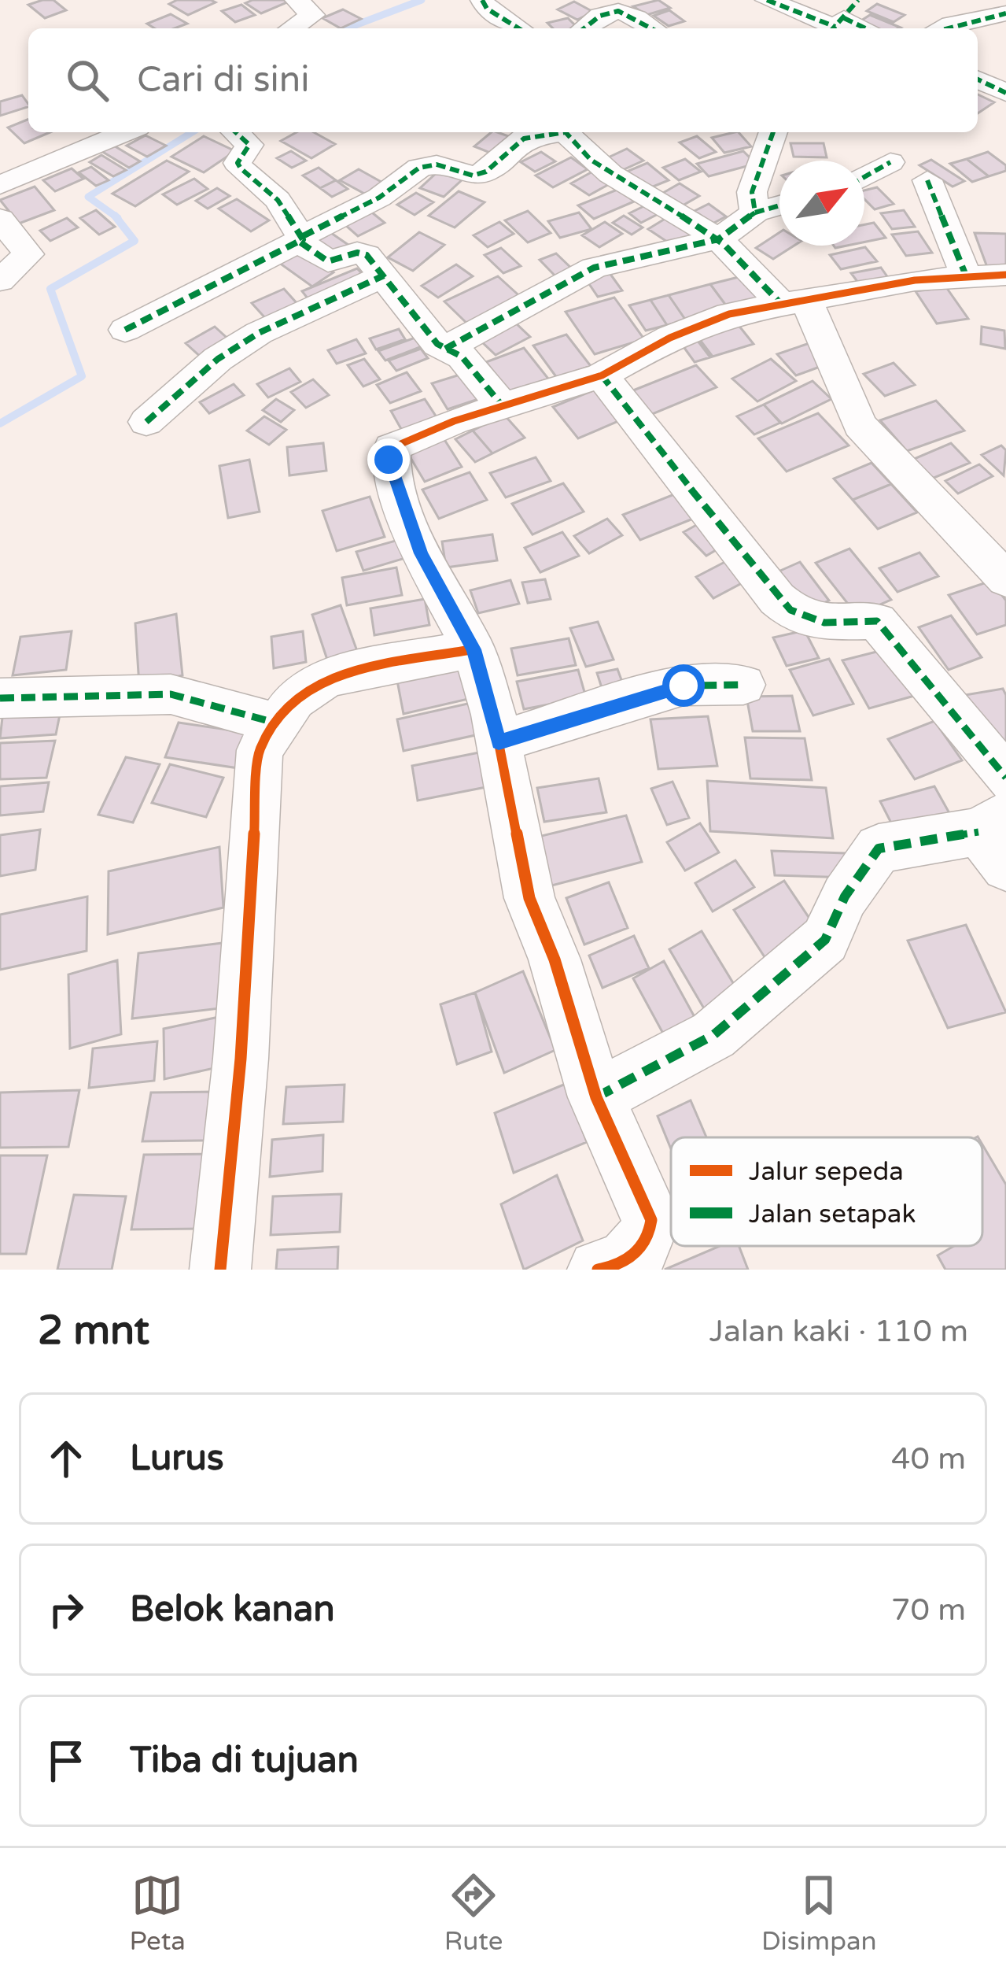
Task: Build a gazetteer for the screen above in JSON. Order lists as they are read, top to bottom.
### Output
{
  "legend": ["Jalur sepeda", "Jalan setapak"],
  "north": "top right",
  "page": {
    "search": "Cari di sini",
    "heading": ["2 mnt", "Jalan kaki · 110 m"],
    "list": [
      ["Lurus", "40 m"],
      ["Belok kanan", "70 m"],
      "Tiba di tujuan"
    ],
    "nav": ["Peta", "Rute", "Disimpan"]
  }
}
